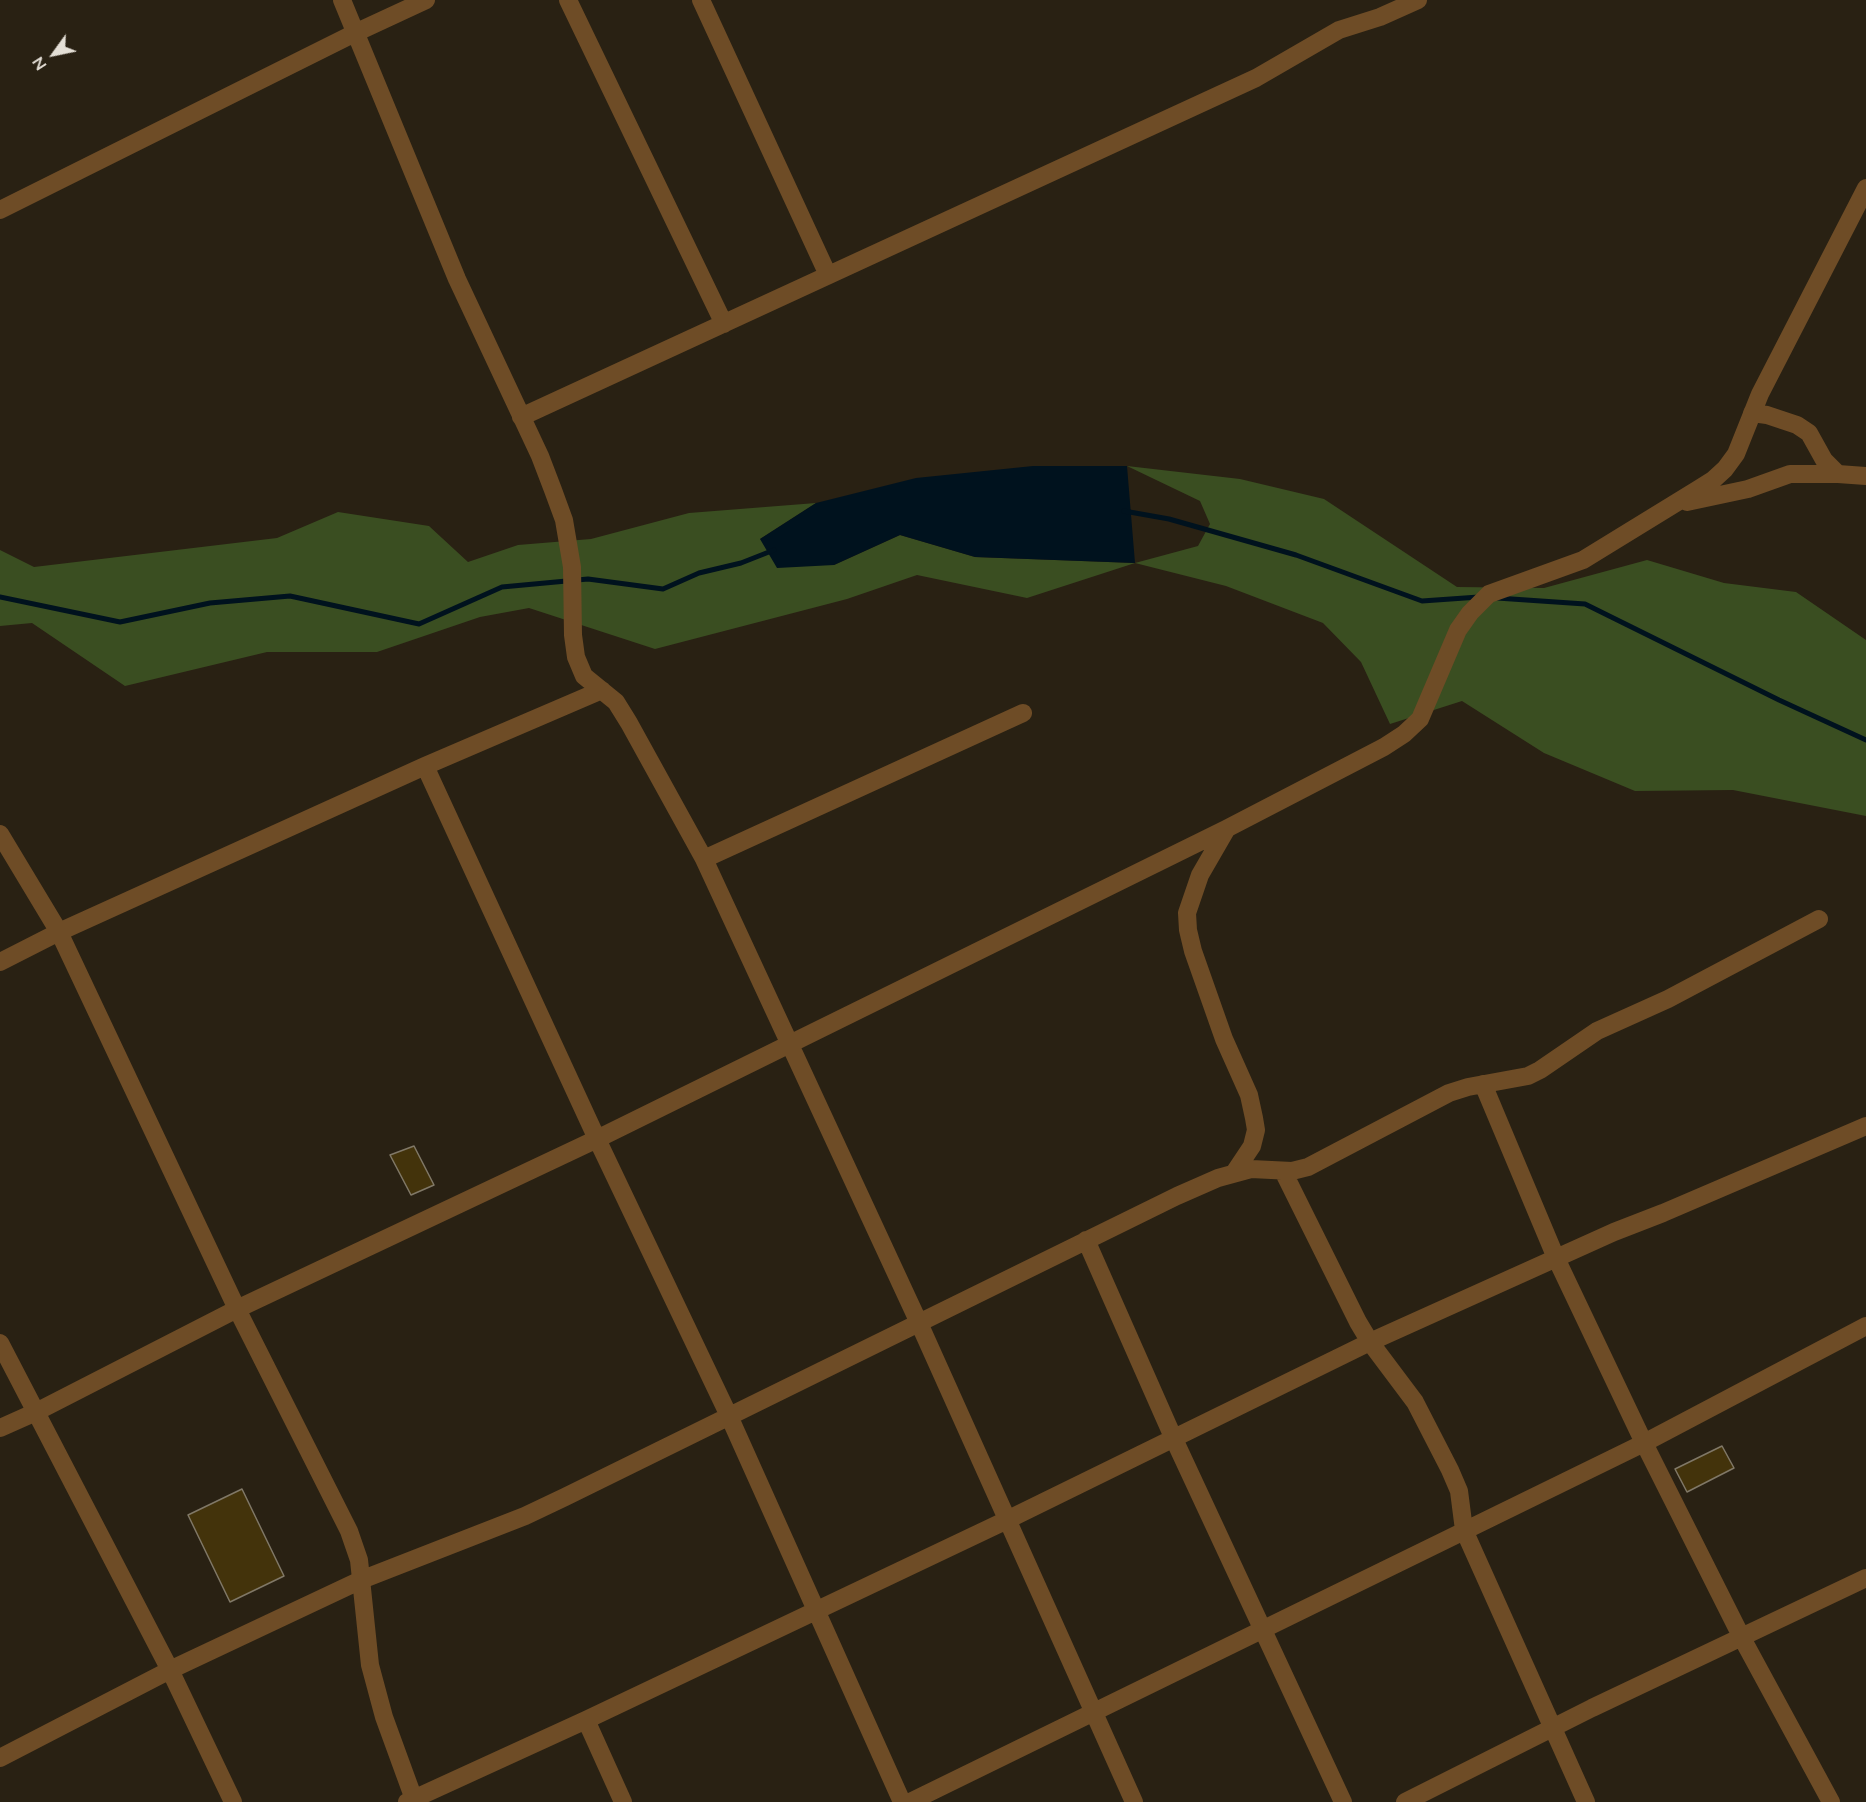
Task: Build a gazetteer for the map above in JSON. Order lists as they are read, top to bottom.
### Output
{
  "north": "bottom left"
}
